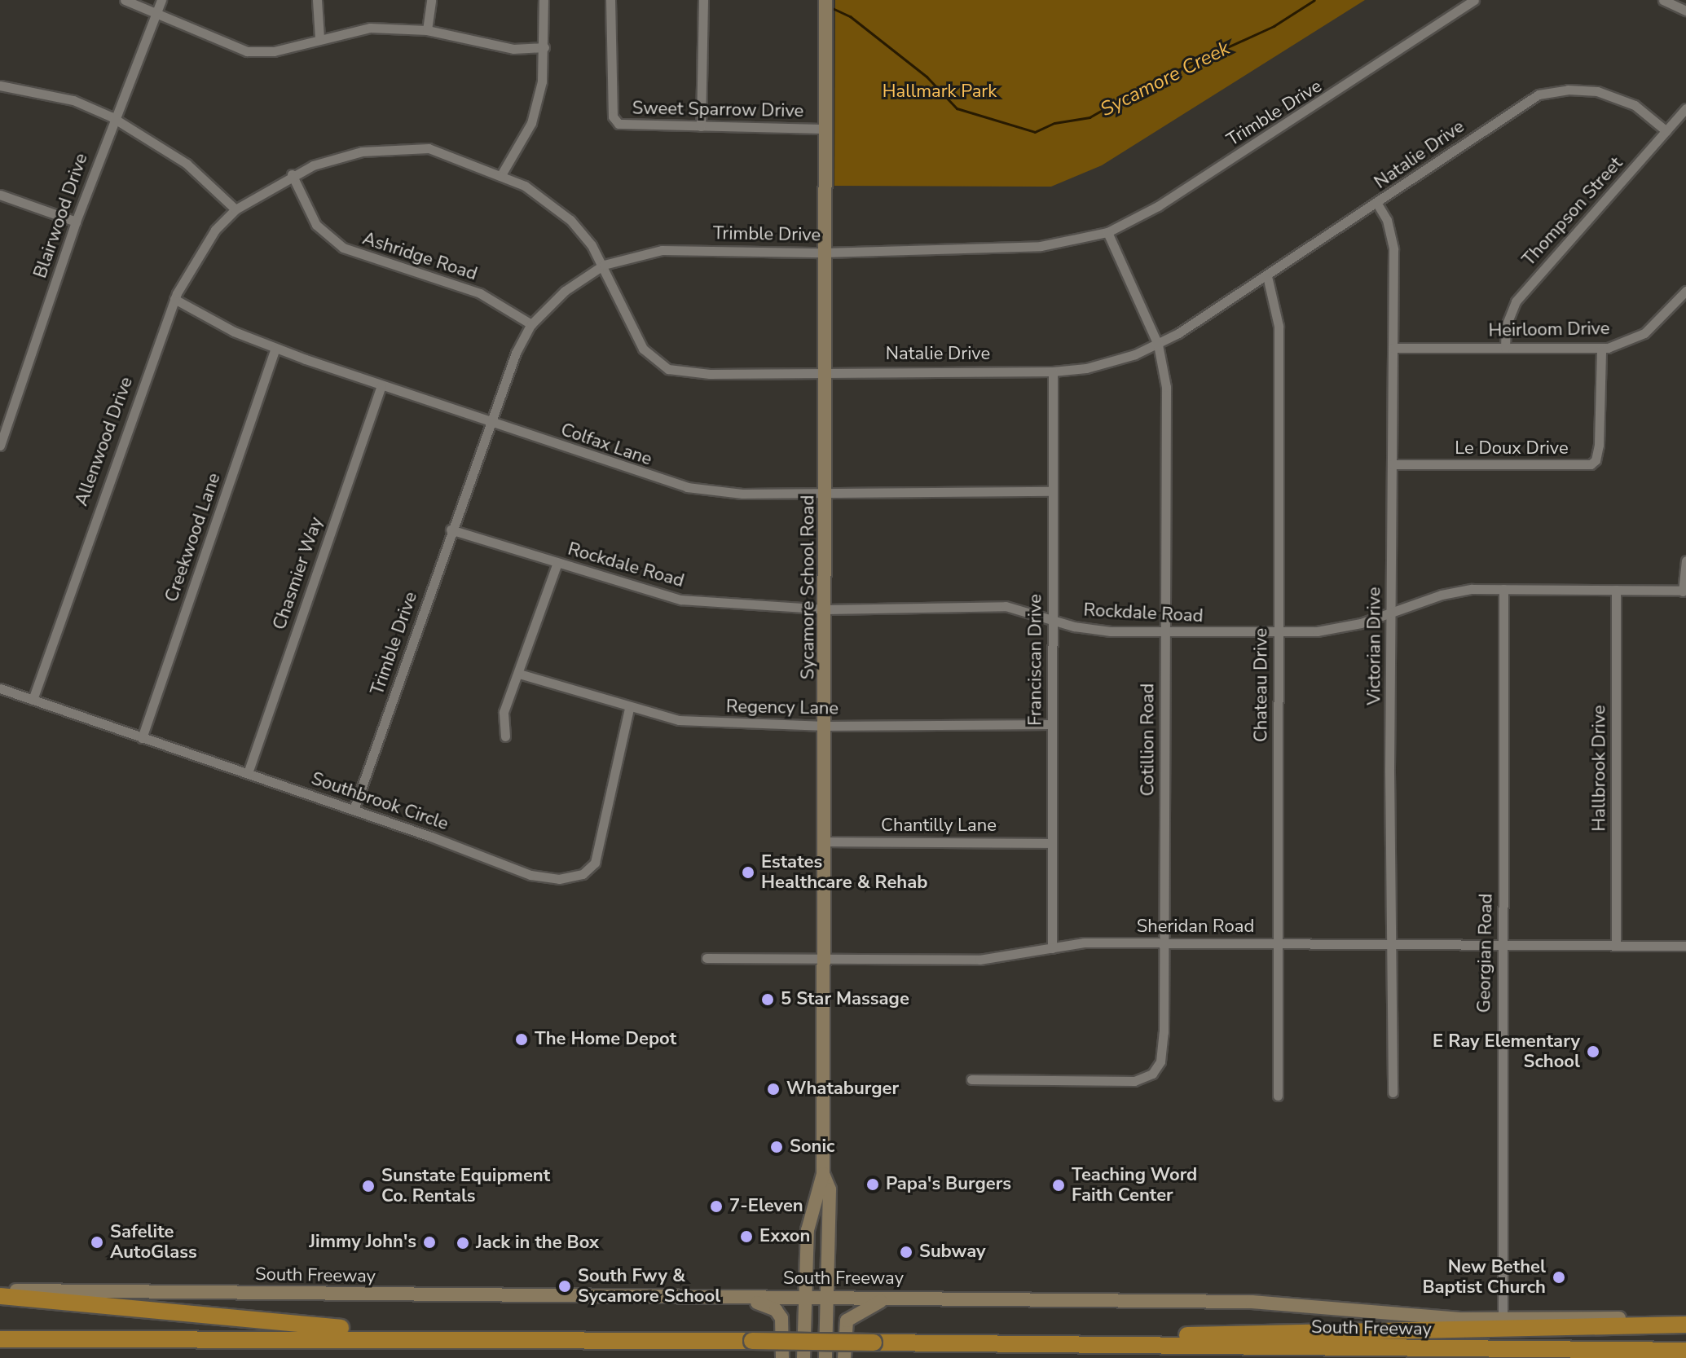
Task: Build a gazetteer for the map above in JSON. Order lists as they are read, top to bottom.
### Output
{
  "streets": {
    "highway": ["South Freeway"],
    "main road": ["Sycamore School Road"],
    "street": [
      "Sweet Sparrow Drive",
      "Trimble Drive",
      "Natalie Drive",
      "Thompson Street",
      "Blairwood Drive",
      "Ashridge Road",
      "Heirloom Drive",
      "Allenwood Drive",
      "Colfax Lane",
      "Le Doux Drive",
      "Creekwood Lane",
      "Rockdale Road",
      "Chasmier Way",
      "Victorian Drive",
      "Franciscan Drive",
      "Chateau Drive",
      "Regency Lane",
      "Cotillion Road",
      "Hallbrook Drive",
      "Southbrook Circle",
      "Chantilly Lane",
      "Sheridan Road",
      "Georgian Road"
    ]
  },
  "crossings": [
    ["Sweet Sparrow Drive", "Sycamore School Road"],
    ["Trimble Drive", "Natalie Drive"],
    ["Trimble Drive", "Ashridge Road"],
    ["Trimble Drive", "Colfax Lane"],
    ["Trimble Drive", "Rockdale Road"],
    ["Trimble Drive", "Sycamore School Road"],
    ["Trimble Drive", "Cotillion Road"],
    ["Trimble Drive", "Southbrook Circle"],
    ["Natalie Drive", "Thompson Street"],
    ["Natalie Drive", "Ashridge Road"],
    ["Natalie Drive", "Allenwood Drive"],
    ["Natalie Drive", "Sycamore School Road"],
    ["Natalie Drive", "Victorian Drive"],
    ["Natalie Drive", "Franciscan Drive"],
    ["Natalie Drive", "Chateau Drive"],
    ["Natalie Drive", "Cotillion Road"],
    ["Thompson Street", "Heirloom Drive"],
    ["Heirloom Drive", "Le Doux Drive"],
    ["Heirloom Drive", "Victorian Drive"],
    ["Allenwood Drive", "Colfax Lane"],
    ["Allenwood Drive", "Southbrook Circle"],
    ["Colfax Lane", "Creekwood Lane"],
    ["Colfax Lane", "Chasmier Way"],
    ["Colfax Lane", "Sycamore School Road"],
    ["Colfax Lane", "Franciscan Drive"],
    ["Le Doux Drive", "Victorian Drive"],
    ["Creekwood Lane", "Southbrook Circle"],
    ["Rockdale Road", "Sycamore School Road"],
    ["Rockdale Road", "Victorian Drive"],
    ["Rockdale Road", "Franciscan Drive"],
    ["Rockdale Road", "Chateau Drive"],
    ["Rockdale Road", "Cotillion Road"],
    ["Rockdale Road", "Hallbrook Drive"],
    ["Rockdale Road", "Georgian Road"],
    ["Chasmier Way", "Southbrook Circle"],
    ["Sycamore School Road", "Regency Lane"],
    ["Sycamore School Road", "Chantilly Lane"],
    ["Sycamore School Road", "Sheridan Road"],
    ["Sycamore School Road", "South Freeway"],
    ["Victorian Drive", "Sheridan Road"],
    ["Franciscan Drive", "Regency Lane"],
    ["Franciscan Drive", "Chantilly Lane"],
    ["Franciscan Drive", "Sheridan Road"],
    ["Chateau Drive", "Sheridan Road"],
    ["Regency Lane", "Southbrook Circle"],
    ["Cotillion Road", "Sheridan Road"],
    ["Hallbrook Drive", "Sheridan Road"],
    ["Sheridan Road", "Georgian Road"],
    ["Georgian Road", "South Freeway"]
  ],
  "water": ["Sycamore Creek"],
  "parks": ["Hallmark Park"],
  "places": [
    "Estates Healthcare & Rehab",
    "5 Star Massage",
    "The Home Depot",
    "E Ray Elementary School",
    "Whataburger",
    "Sonic",
    "Papa's Burgers",
    "Teaching Word Faith Center",
    "Sunstate Equipment Co. Rentals",
    "7-Eleven",
    "Exxon",
    "Safelite AutoGlass",
    "Jimmy John's",
    "Jack in the Box",
    "Subway",
    "New Bethel Baptist Church",
    "South Fwy & Sycamore School"
  ]
}
